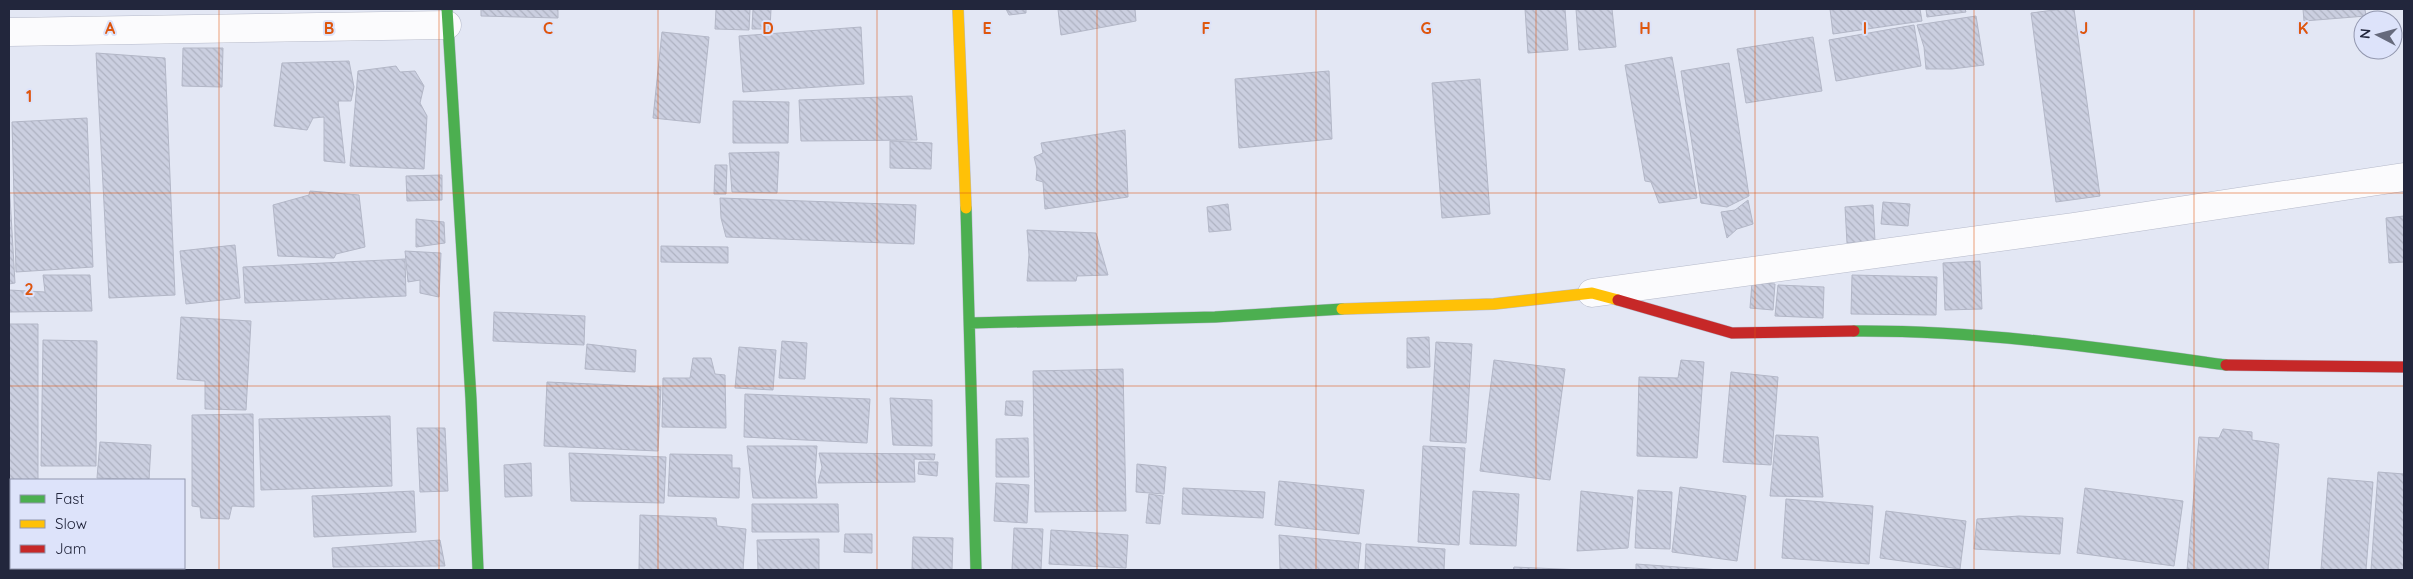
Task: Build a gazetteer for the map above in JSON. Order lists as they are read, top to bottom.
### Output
{
  "legend": ["Fast", "Slow", "Jam"],
  "north": "left",
  "grid": {
    "columns": [
      "A",
      "B",
      "C",
      "D",
      "E",
      "F",
      "G",
      "H",
      "I",
      "J",
      "K"
    ],
    "rows": ["1", "2"]
  }
}
